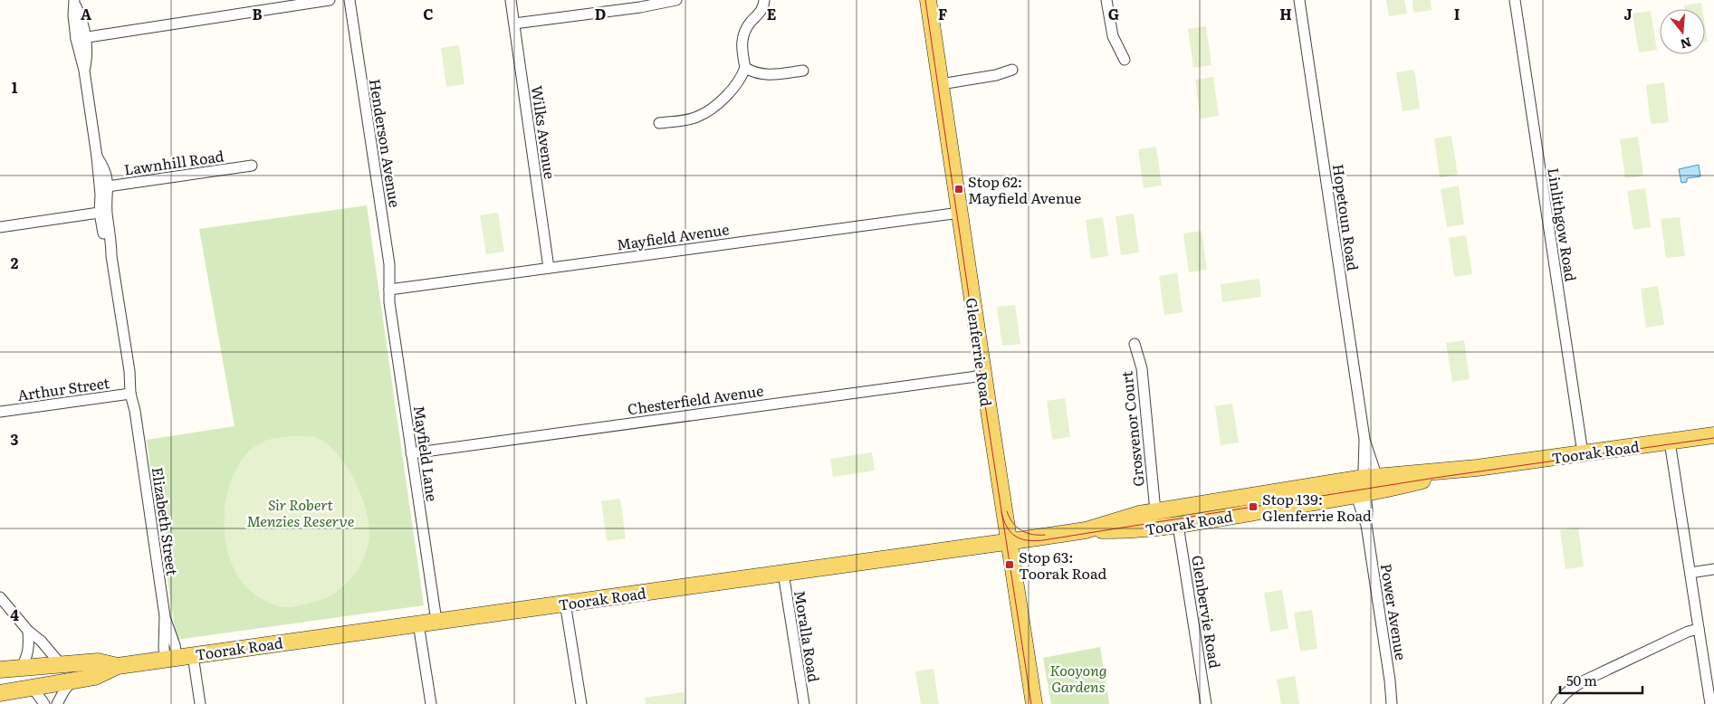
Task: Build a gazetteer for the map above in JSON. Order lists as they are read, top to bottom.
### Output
{
  "streets": {
    "main road": ["Glenferrie Road", "Toorak Road"],
    "street": [
      "Wilks Avenue",
      "Henderson Avenue",
      "Lawnhill Road",
      "Hopetoun Road",
      "Linlithgow Road",
      "Mayfield Avenue",
      "Arthur Street",
      "Chesterfield Avenue",
      "Grosvenor Court",
      "Mayfield Lane",
      "Elizabeth Street",
      "Glenbervie Road",
      "Power Avenue",
      "Moralla Road"
    ]
  },
  "crossings": [
    ["Wilks Avenue", "Mayfield Avenue"],
    ["Henderson Avenue", "Mayfield Avenue"],
    ["Henderson Avenue", "Mayfield Lane"],
    ["Lawnhill Road", "Elizabeth Street"],
    ["Hopetoun Road", "Toorak Road"],
    ["Hopetoun Road", "Power Avenue"],
    ["Linlithgow Road", "Toorak Road"],
    ["Mayfield Avenue", "Glenferrie Road"],
    ["Mayfield Avenue", "Mayfield Lane"],
    ["Glenferrie Road", "Chesterfield Avenue"],
    ["Glenferrie Road", "Toorak Road"],
    ["Arthur Street", "Elizabeth Street"],
    ["Chesterfield Avenue", "Mayfield Lane"],
    ["Grosvenor Court", "Toorak Road"],
    ["Toorak Road", "Mayfield Lane"],
    ["Toorak Road", "Elizabeth Street"],
    ["Toorak Road", "Glenbervie Road"],
    ["Toorak Road", "Power Avenue"],
    ["Toorak Road", "Moralla Road"]
  ],
  "parks": ["Sir Robert Menzies Reserve", "Kooyong Gardens"],
  "places": {
    "transit": ["Stop 62: Mayfield Avenue", "Stop 139: Glenferrie Road", "Stop 63: Toorak Road"]
  },
  "scale_bar": "50 m",
  "north": "bottom",
  "grid": {
    "columns": [
      "A",
      "B",
      "C",
      "D",
      "E",
      "F",
      "G",
      "H",
      "I",
      "J"
    ],
    "rows": [
      "1",
      "2",
      "3",
      "4"
    ]
  }
}
